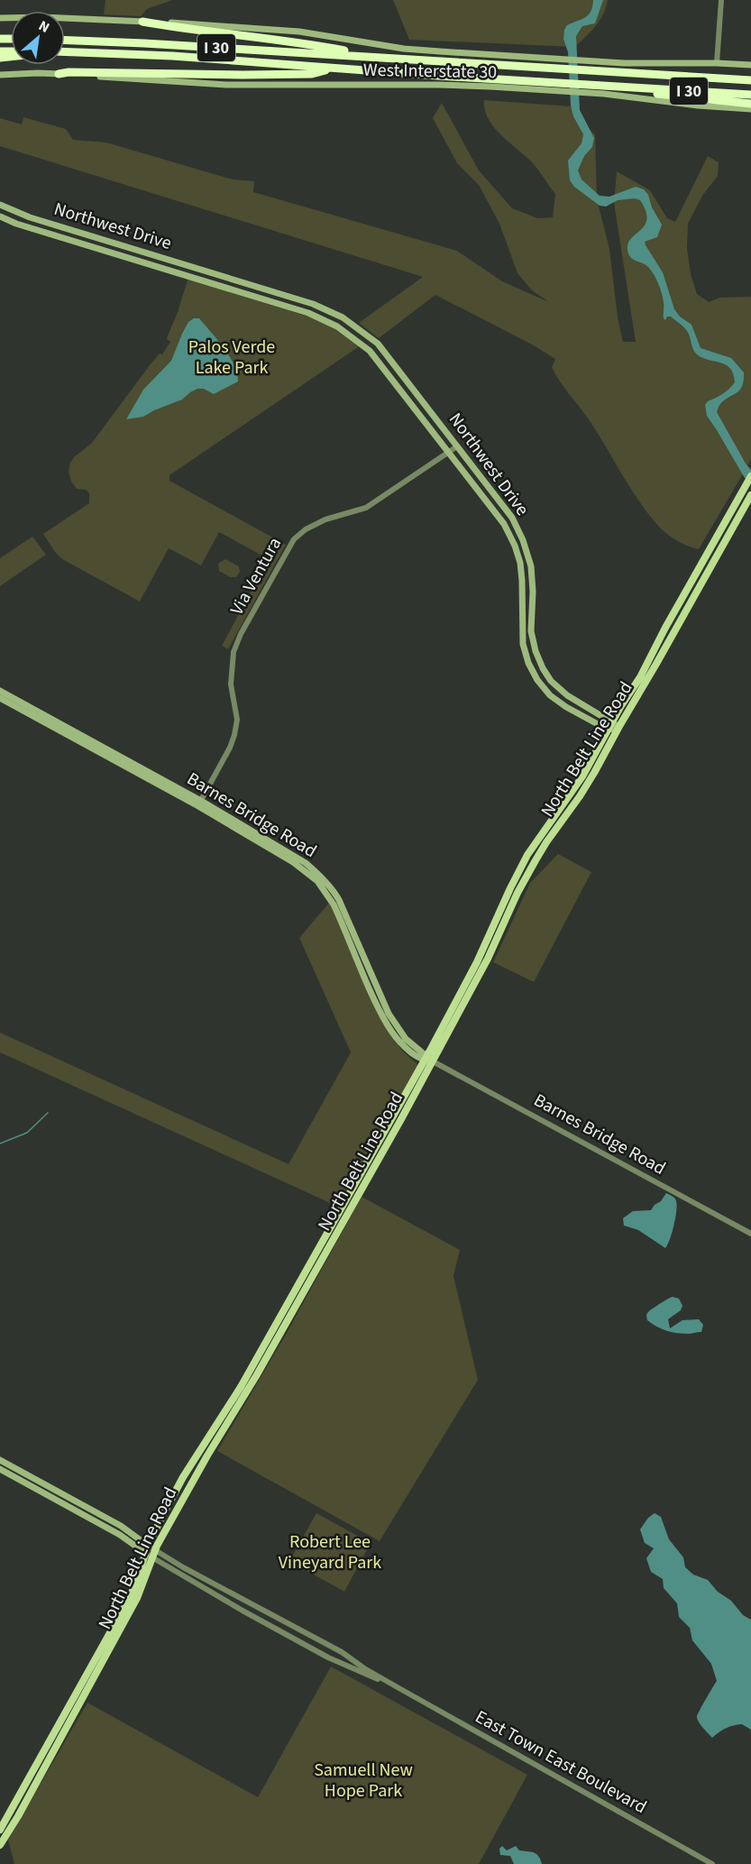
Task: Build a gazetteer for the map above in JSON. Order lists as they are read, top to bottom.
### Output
{
  "streets": {
    "highway": ["I 30"],
    "main road": [
      "West Interstate 30",
      "Northwest Drive",
      "North Belt Line Road",
      "Barnes Bridge Road"
    ],
    "street": ["Via Ventura", "East Town East Boulevard"]
  },
  "crossings": [
    ["I 30", "West Interstate 30"],
    ["Northwest Drive", "Via Ventura"],
    ["Northwest Drive", "North Belt Line Road"],
    ["Via Ventura", "Barnes Bridge Road"],
    ["North Belt Line Road", "Barnes Bridge Road"],
    ["North Belt Line Road", "East Town East Boulevard"]
  ],
  "parks": ["Palos Verde Lake Park", "Robert Lee Vineyard Park", "Samuell New Hope Park"],
  "north": "top right"
}
